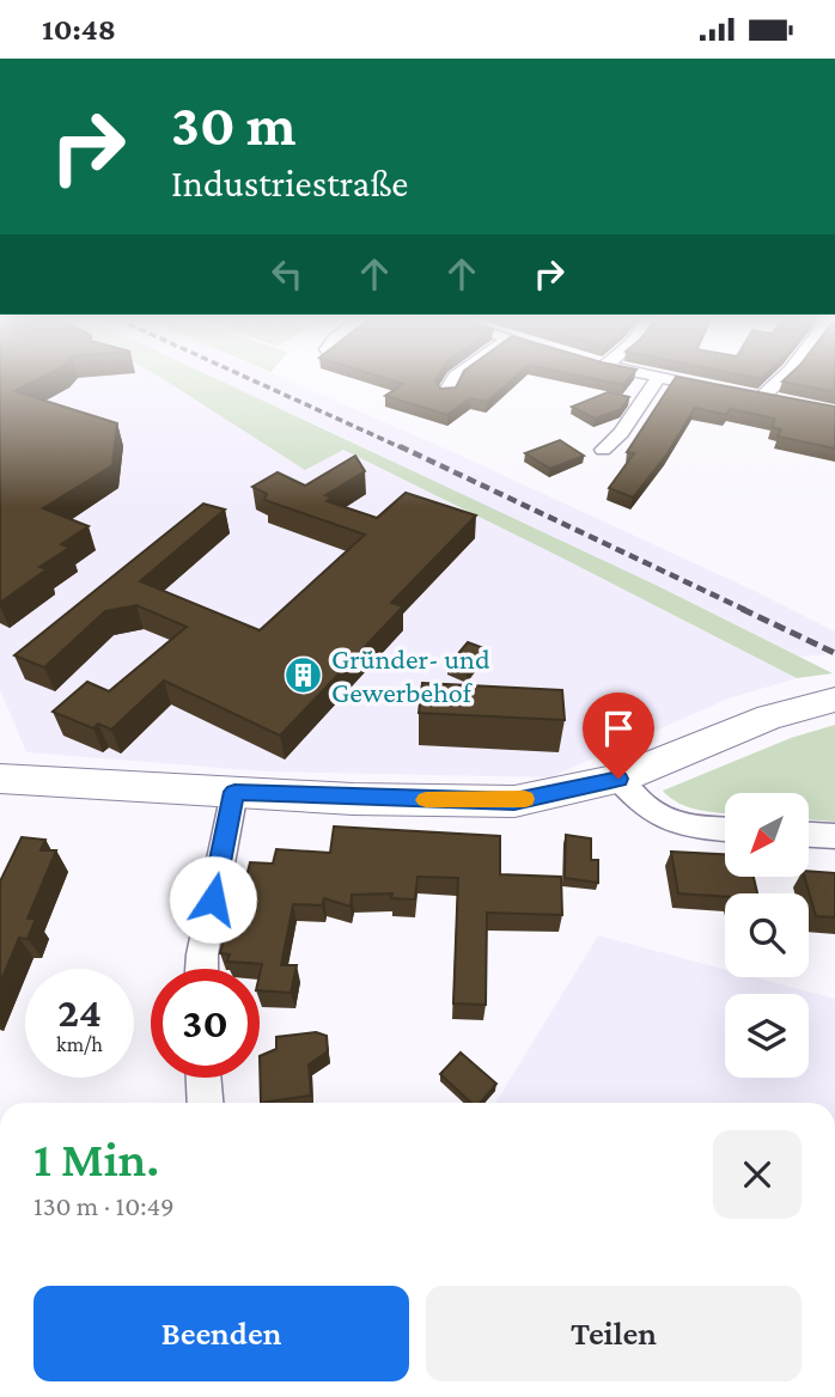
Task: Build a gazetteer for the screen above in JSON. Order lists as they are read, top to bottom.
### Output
{
  "places": {
    "building": ["Gründer- und Gewerbehof"]
  },
  "north": "bottom left",
  "page": {
    "status": "10:48",
    "turn": ["30 m", "Industriestraße"],
    "speed": "24 km/h",
    "limit": "30",
    "heading": ["1 Min.", "130 m · 10:49"],
    "buttons": ["Beenden", "Teilen"]
  }
}
